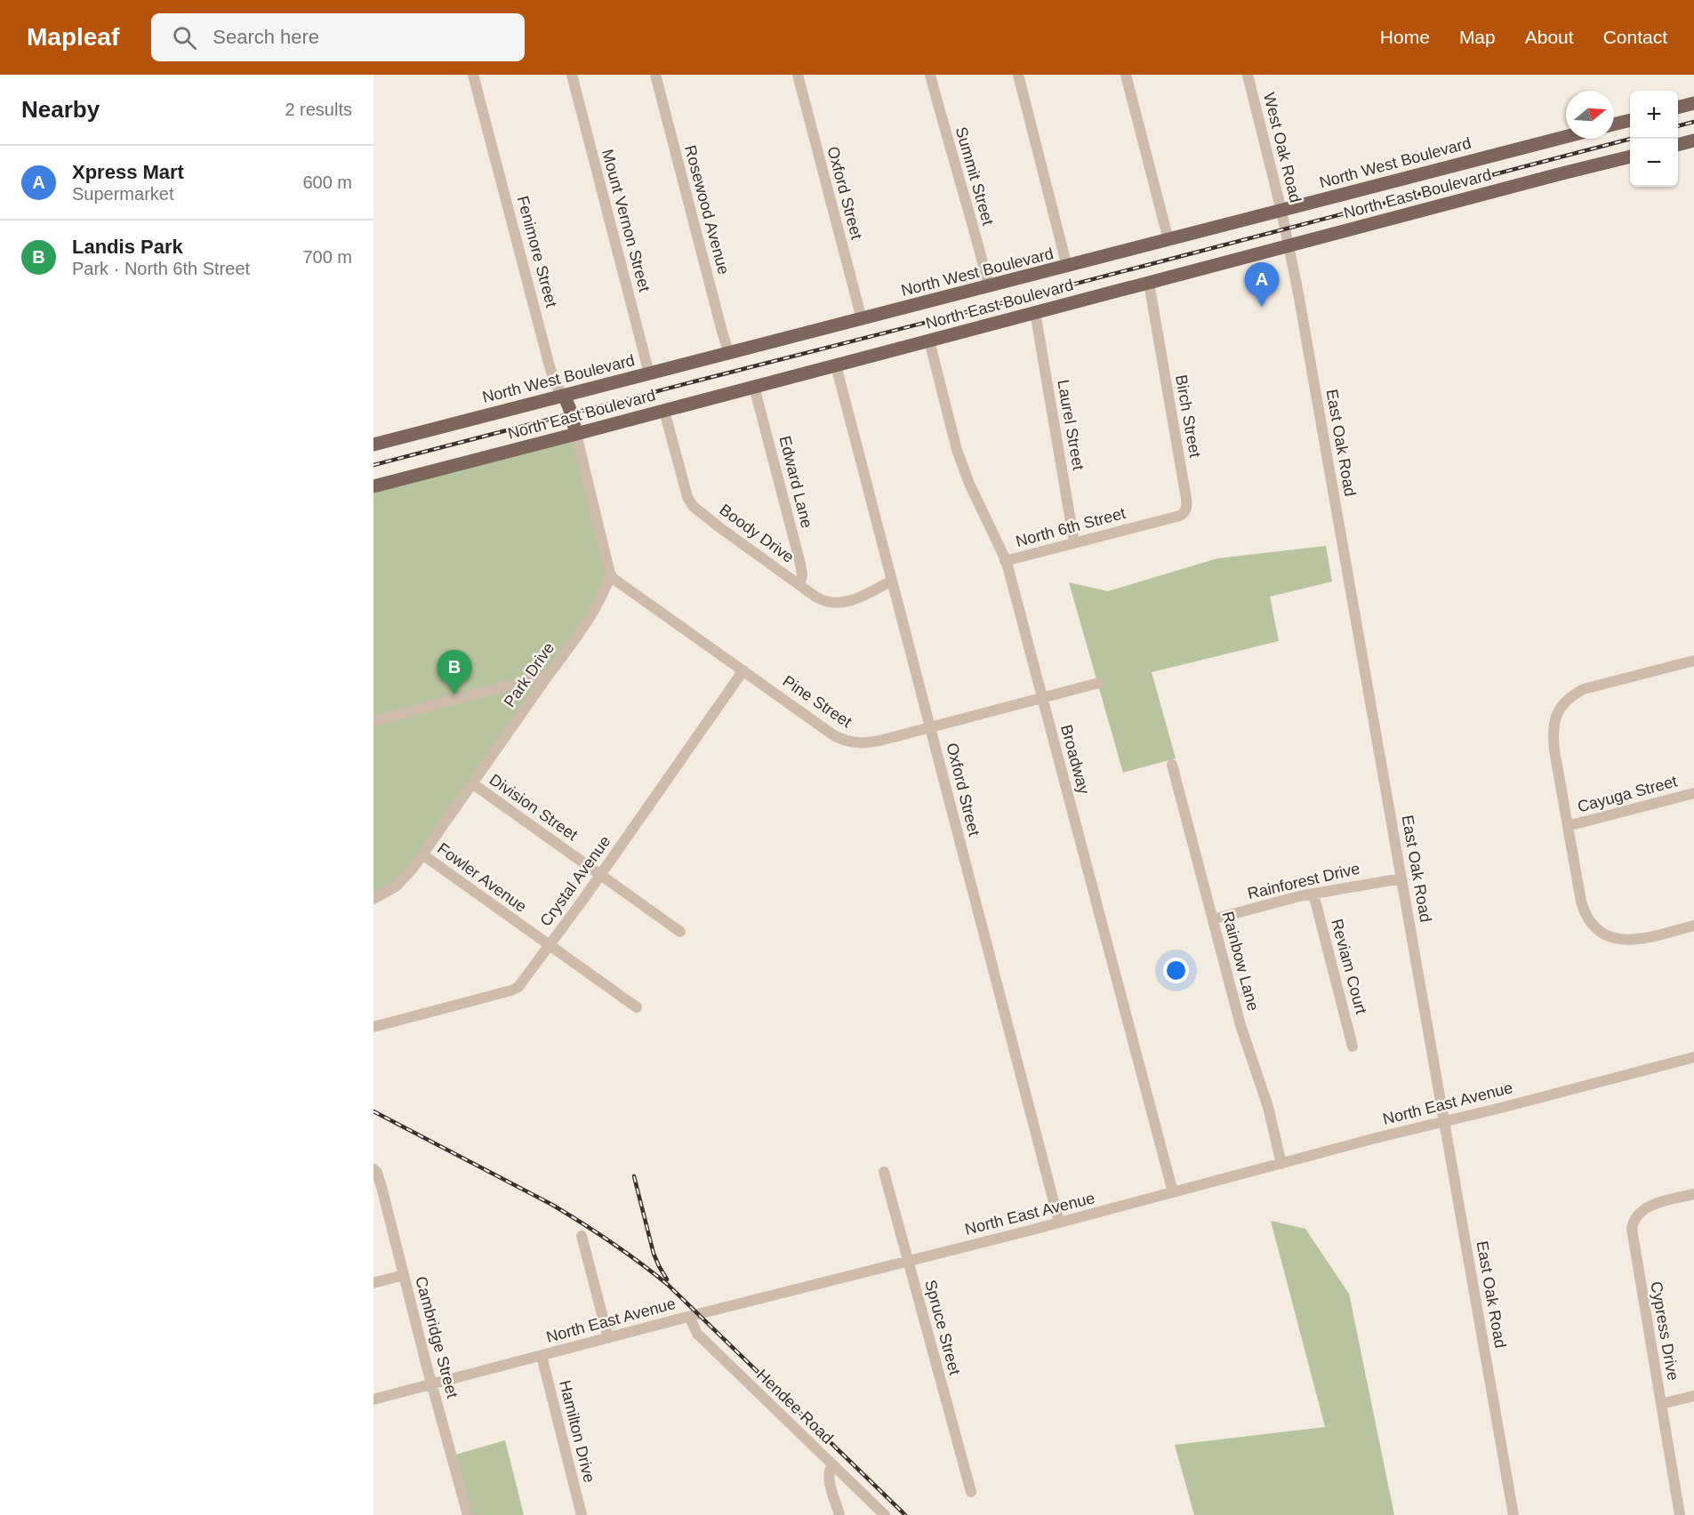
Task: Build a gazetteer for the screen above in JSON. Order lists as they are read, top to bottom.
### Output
{
  "streets": {
    "main road": ["North West Boulevard", "North East Boulevard", "Fenimore Street"],
    "street": [
      "West Oak Road",
      "Summit Street",
      "Oxford Street",
      "Rosewood Avenue",
      "Mount Vernon Street",
      "Birch Street",
      "Laurel Street",
      "East Oak Road",
      "Edward Lane",
      "North 6th Street",
      "Boody Drive",
      "Park Drive",
      "Pine Street",
      "Broadway",
      "Cayuga Street",
      "Division Street",
      "Fowler Avenue",
      "Crystal Avenue",
      "Rainforest Drive",
      "Rainbow Lane",
      "Reviam Court",
      "North East Avenue",
      "Spruce Street",
      "Cypress Drive",
      "Cambridge Street",
      "Hendee Road",
      "Hamilton Drive"
    ]
  },
  "crossings": [
    ["West Oak Road", "North West Boulevard"],
    ["West Oak Road", "East Oak Road"],
    ["North West Boulevard", "Summit Street"],
    ["North West Boulevard", "Oxford Street"],
    ["North West Boulevard", "Rosewood Avenue"],
    ["North West Boulevard", "Mount Vernon Street"],
    ["North West Boulevard", "Fenimore Street"],
    ["Oxford Street", "North East Boulevard"],
    ["Oxford Street", "Boody Drive"],
    ["Oxford Street", "Pine Street"],
    ["Oxford Street", "North East Avenue"],
    ["North East Boulevard", "Fenimore Street"],
    ["North East Boulevard", "Birch Street"],
    ["North East Boulevard", "Laurel Street"],
    ["North East Boulevard", "East Oak Road"],
    ["North East Boulevard", "Edward Lane"],
    ["North East Boulevard", "Boody Drive"],
    ["North East Boulevard", "Broadway"],
    ["Birch Street", "North 6th Street"],
    ["Laurel Street", "North 6th Street"],
    ["East Oak Road", "Rainforest Drive"],
    ["East Oak Road", "North East Avenue"],
    ["Edward Lane", "Boody Drive"],
    ["North 6th Street", "Broadway"],
    ["Park Drive", "Pine Street"],
    ["Park Drive", "Division Street"],
    ["Park Drive", "Fowler Avenue"],
    ["Pine Street", "Broadway"],
    ["Pine Street", "Crystal Avenue"],
    ["Broadway", "North East Avenue"],
    ["Division Street", "Crystal Avenue"],
    ["Fowler Avenue", "Crystal Avenue"],
    ["Rainforest Drive", "Rainbow Lane"],
    ["Rainforest Drive", "Reviam Court"],
    ["Rainbow Lane", "North East Avenue"],
    ["North East Avenue", "Spruce Street"],
    ["North East Avenue", "Cambridge Street"],
    ["North East Avenue", "Hendee Road"],
    ["North East Avenue", "Hamilton Drive"]
  ],
  "north": "right",
  "page": {
    "header": "Mapleaf",
    "search": "Search here",
    "nav": [
      "Home",
      "Map",
      "About",
      "Contact"
    ],
    "heading": ["Nearby", "2 results"],
    "map_buttons": ["+", "−"],
    "list": [
      {
        "mark": "A",
        "name": "Xpress Mart",
        "note": "Supermarket",
        "value": "600 m"
      },
      {
        "mark": "B",
        "name": "Landis Park",
        "note": "Park · North 6th Street",
        "value": "700 m"
      }
    ],
    "pins": ["A", "B"]
  }
}
